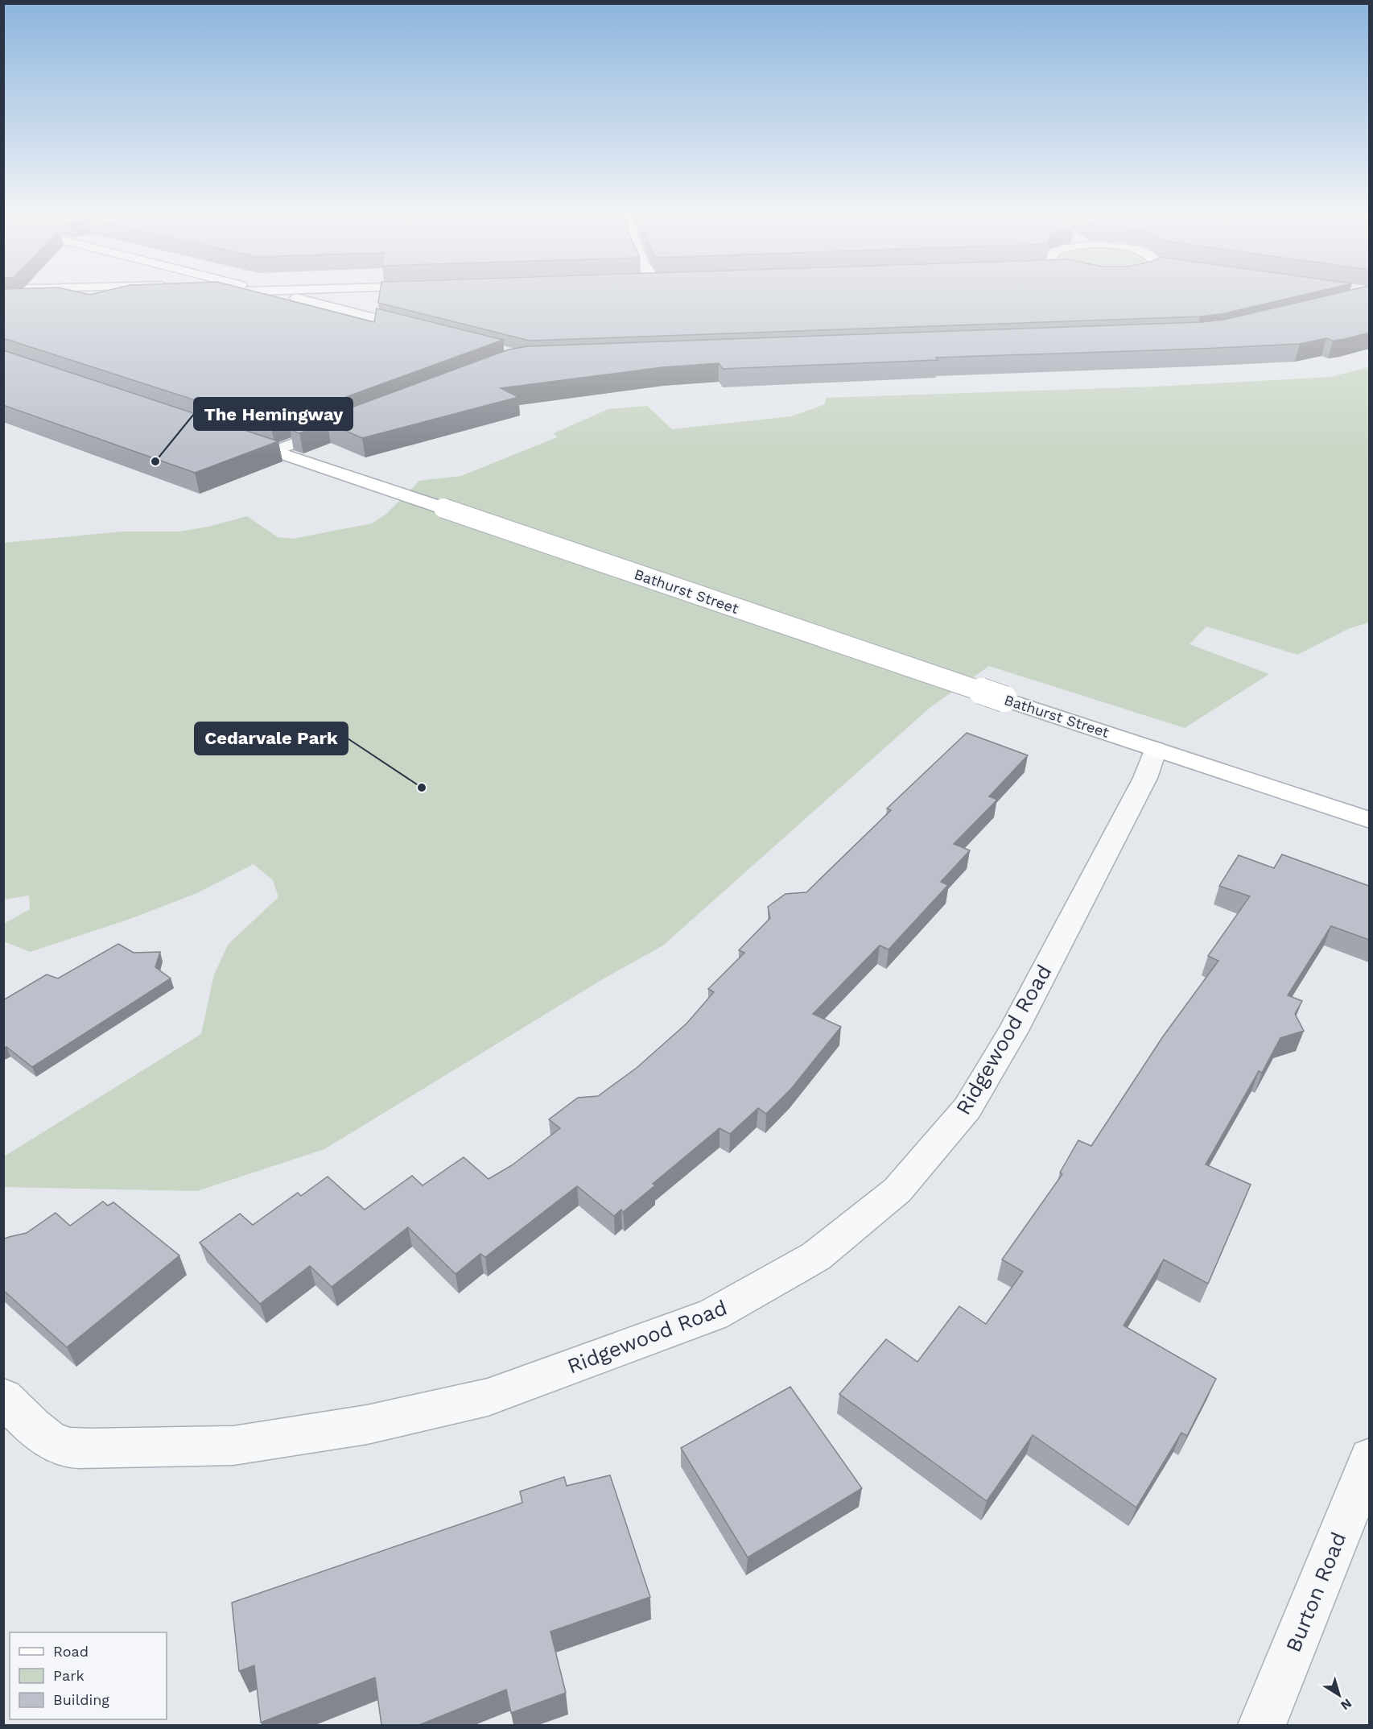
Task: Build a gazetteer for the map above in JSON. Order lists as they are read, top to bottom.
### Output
{
  "streets": {
    "main road": ["Bathurst Street"],
    "street": ["Ridgewood Road", "Burton Road"]
  },
  "crossings": [
    ["Bathurst Street", "Ridgewood Road"]
  ],
  "places": ["The Hemingway", "Cedarvale Park"],
  "legend": ["Road", "Park", "Building"],
  "north": "bottom right"
}
